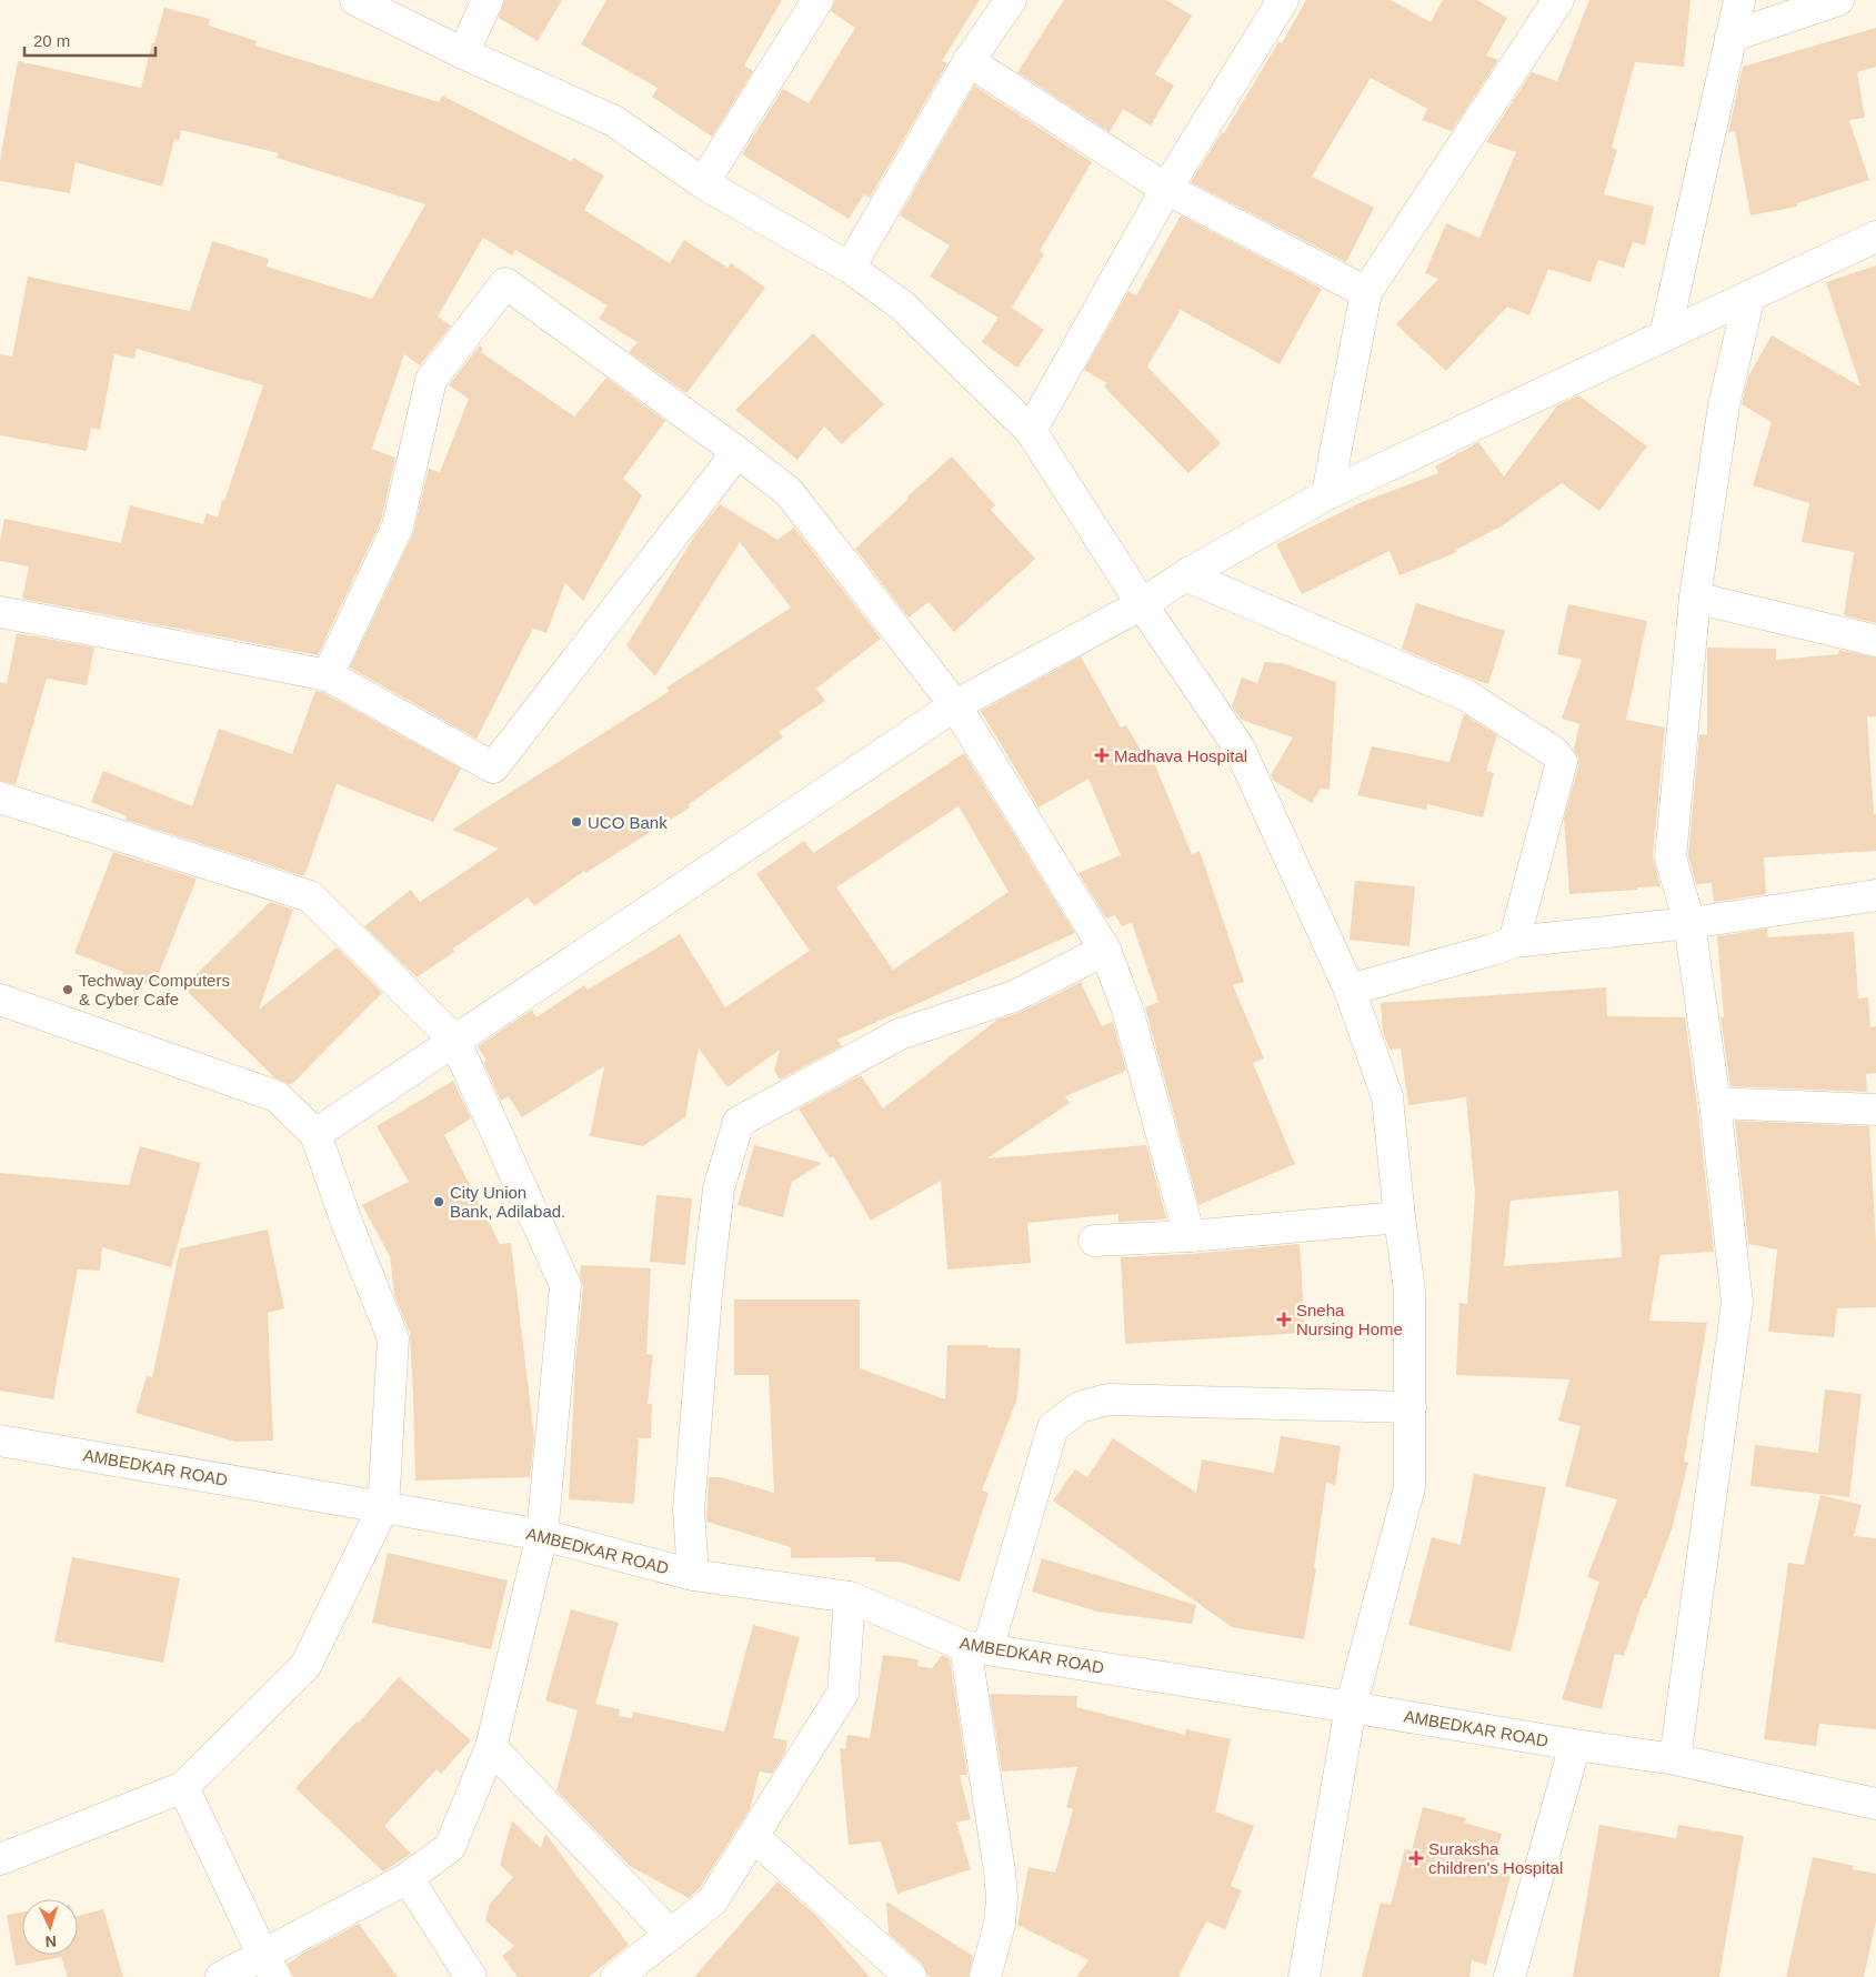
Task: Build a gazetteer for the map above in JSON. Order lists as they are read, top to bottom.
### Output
{
  "streets": {
    "street": ["AMBEDKAR ROAD"]
  },
  "places": {
    "health": ["Madhava Hospital", "Sneha Nursing Home", "Suraksha children's Hospital"],
    "other": ["UCO Bank", "Techway Computers & Cyber Cafe", "City Union Bank, Adilabad."]
  },
  "scale_bar": "20 m",
  "north": "bottom"
}
